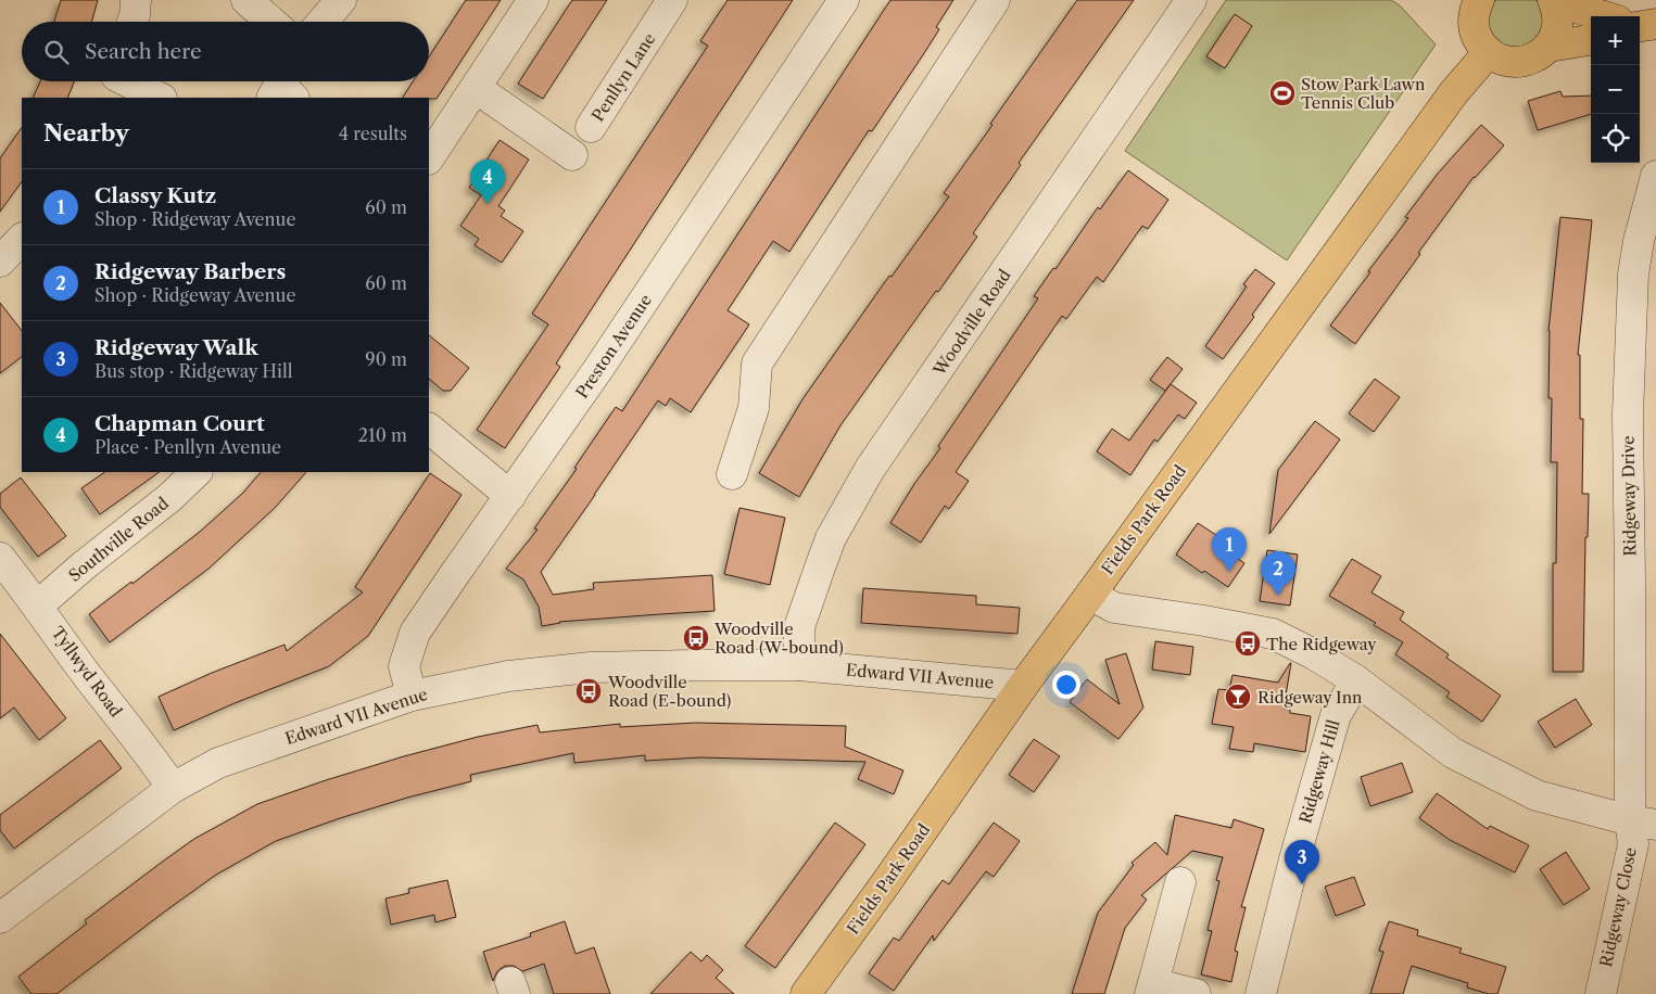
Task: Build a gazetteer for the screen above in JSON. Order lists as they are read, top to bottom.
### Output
{
  "streets": {
    "main road": ["Fields Park Road"],
    "street": [
      "Penllyn Lane",
      "Woodville Road",
      "Preston Avenue",
      "Ridgeway Drive",
      "Southville Road",
      "Tyllwyd Road",
      "Edward VII Avenue",
      "Ridgeway Hill",
      "Ridgeway Close"
    ]
  },
  "crossings": [
    ["Woodville Road", "Edward VII Avenue"],
    ["Preston Avenue", "Edward VII Avenue"],
    ["Ridgeway Drive", "Ridgeway Close"],
    ["Fields Park Road", "Edward VII Avenue"],
    ["Southville Road", "Tyllwyd Road"],
    ["Tyllwyd Road", "Edward VII Avenue"]
  ],
  "places": {
    "sports": ["Stow Park Lawn Tennis Club"],
    "bus stop": ["Woodville Road (W-bound)", "The Ridgeway", "Woodville Road (E-bound)"],
    "bar": ["Ridgeway Inn"]
  },
  "page": {
    "map_buttons": ["+", "−"],
    "search": "Search here",
    "heading": ["Nearby", "4 results"],
    "pins": [
      "4",
      "1",
      "2",
      "3"
    ],
    "list": [
      {
        "mark": "1",
        "name": "Classy Kutz",
        "note": "Shop · Ridgeway Avenue",
        "value": "60 m"
      },
      {
        "mark": "2",
        "name": "Ridgeway Barbers",
        "note": "Shop · Ridgeway Avenue",
        "value": "60 m"
      },
      {
        "mark": "3",
        "name": "Ridgeway Walk",
        "note": "Bus stop · Ridgeway Hill",
        "value": "90 m"
      },
      {
        "mark": "4",
        "name": "Chapman Court",
        "note": "Place · Penllyn Avenue",
        "value": "210 m"
      }
    ]
  }
}
